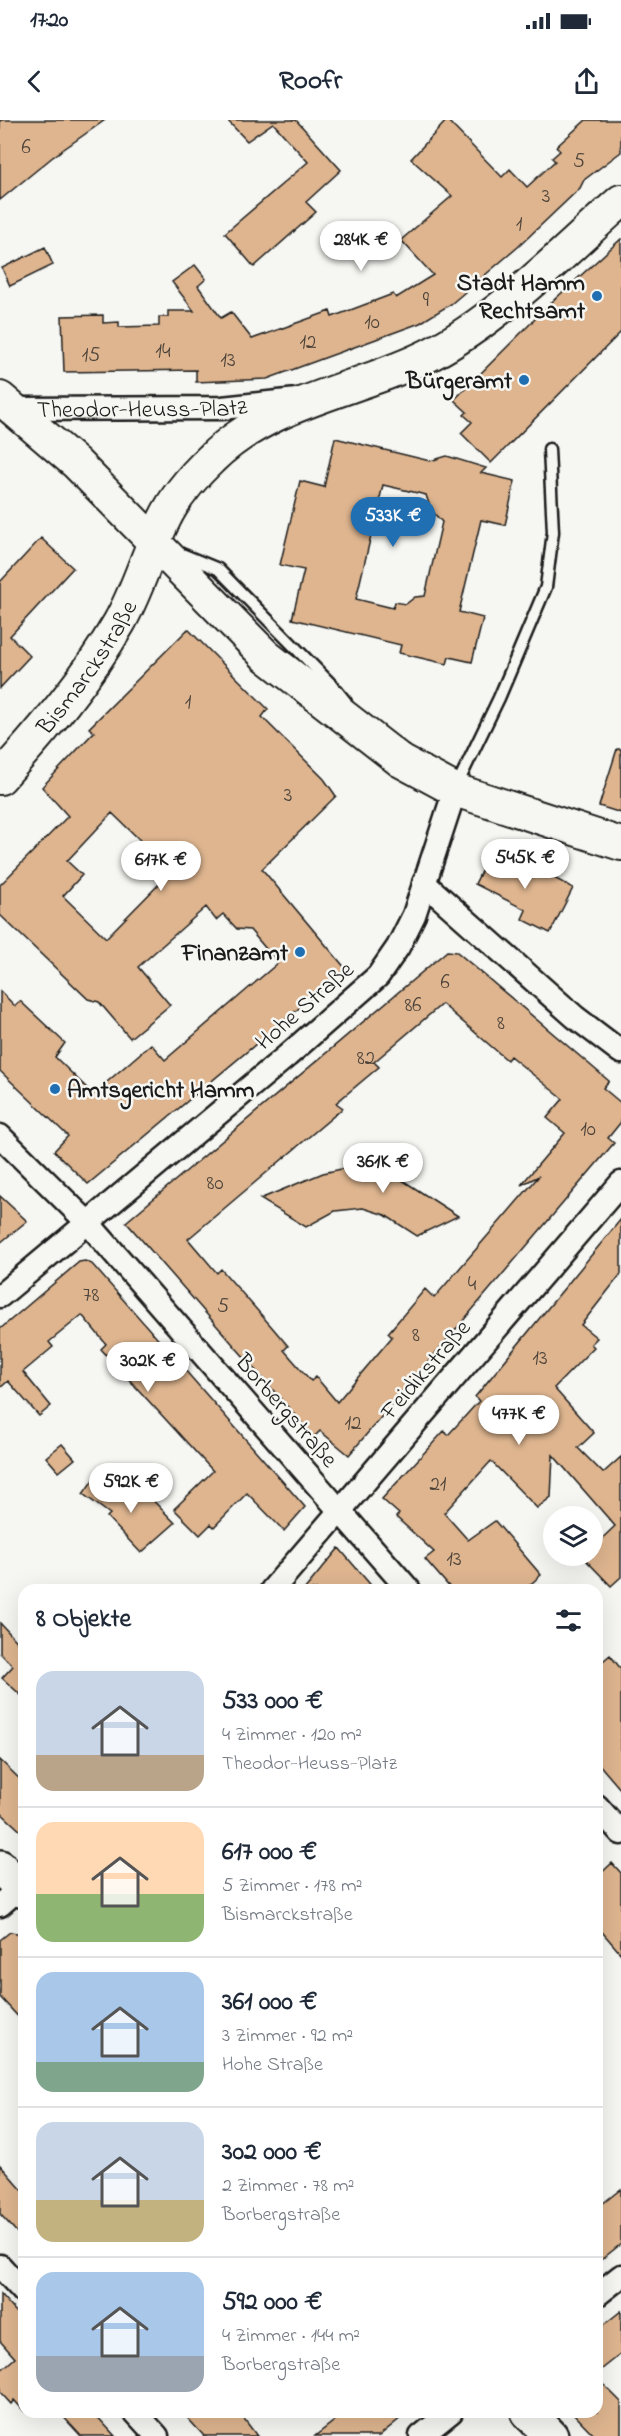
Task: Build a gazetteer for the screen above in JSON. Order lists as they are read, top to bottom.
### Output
{
  "streets": {
    "street": [
      "Theodor-Heuss-Platz",
      "Bismarckstraße",
      "Hohe Straße",
      "Feidikstraße",
      "Borbergstraße"
    ]
  },
  "crossings": [
    ["Theodor-Heuss-Platz", "Bismarckstraße"],
    ["Theodor-Heuss-Platz", "Hohe Straße"],
    ["Hohe Straße", "Borbergstraße"],
    ["Feidikstraße", "Borbergstraße"]
  ],
  "places": [
    "Stadt Hamm Rechtsamt",
    "Bürgeramt",
    "Finanzamt",
    "Amtsgericht Hamm"
  ],
  "house_numbers": [
    "6",
    "5",
    "3",
    "1",
    "9",
    "10",
    "12",
    "14",
    "15",
    "13",
    "1",
    "3",
    "6",
    "86",
    "8",
    "82",
    "10",
    "80",
    "4",
    "78",
    "5",
    "8",
    "13",
    "12",
    "21",
    "13"
  ],
  "page": {
    "status": "17:20",
    "header": "Roofr",
    "price": [
      "284K €",
      "533K €",
      "545K €",
      "617K €",
      "361K €",
      "302K €",
      "477K €",
      "592K €"
    ],
    "heading": "8 Objekte",
    "list": [
      {
        "name": "533 000 €",
        "note": "4 Zimmer · 120 m² · Theodor-Heuss-Platz"
      },
      {
        "name": "617 000 €",
        "note": "5 Zimmer · 178 m² · Bismarckstraße"
      },
      {
        "name": "361 000 €",
        "note": "3 Zimmer · 92 m² · Hohe Straße"
      },
      {
        "name": "302 000 €",
        "note": "2 Zimmer · 78 m² · Borbergstraße"
      },
      {
        "name": "592 000 €",
        "note": "4 Zimmer · 144 m² · Borbergstraße"
      }
    ]
  }
}
